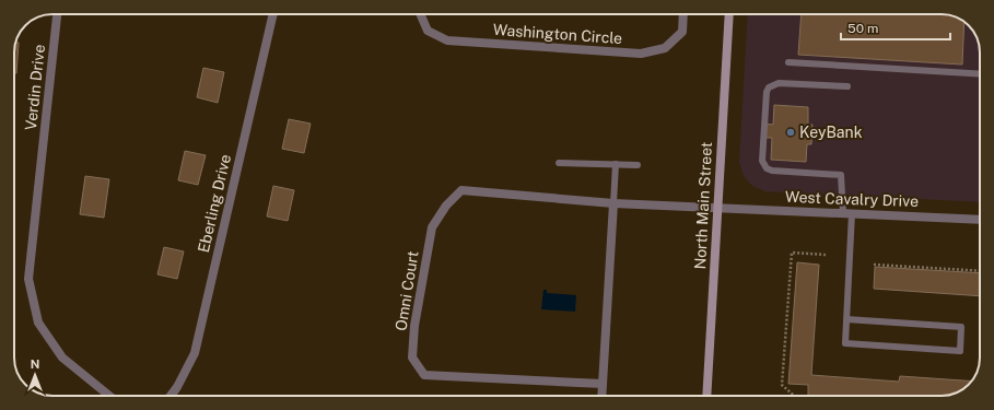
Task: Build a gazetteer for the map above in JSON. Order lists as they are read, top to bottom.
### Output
{
  "streets": {
    "street": [
      "Washington Circle",
      "Verdin Drive",
      "West Cavalry Drive",
      "Eberling Drive",
      "North Main Street",
      "Omni Court"
    ]
  },
  "crossings": [
    ["West Cavalry Drive", "North Main Street"],
    ["West Cavalry Drive", "Omni Court"],
    ["North Main Street", "Omni Court"]
  ],
  "places": ["KeyBank"],
  "scale_bar": "50 m",
  "north": "top"
}
